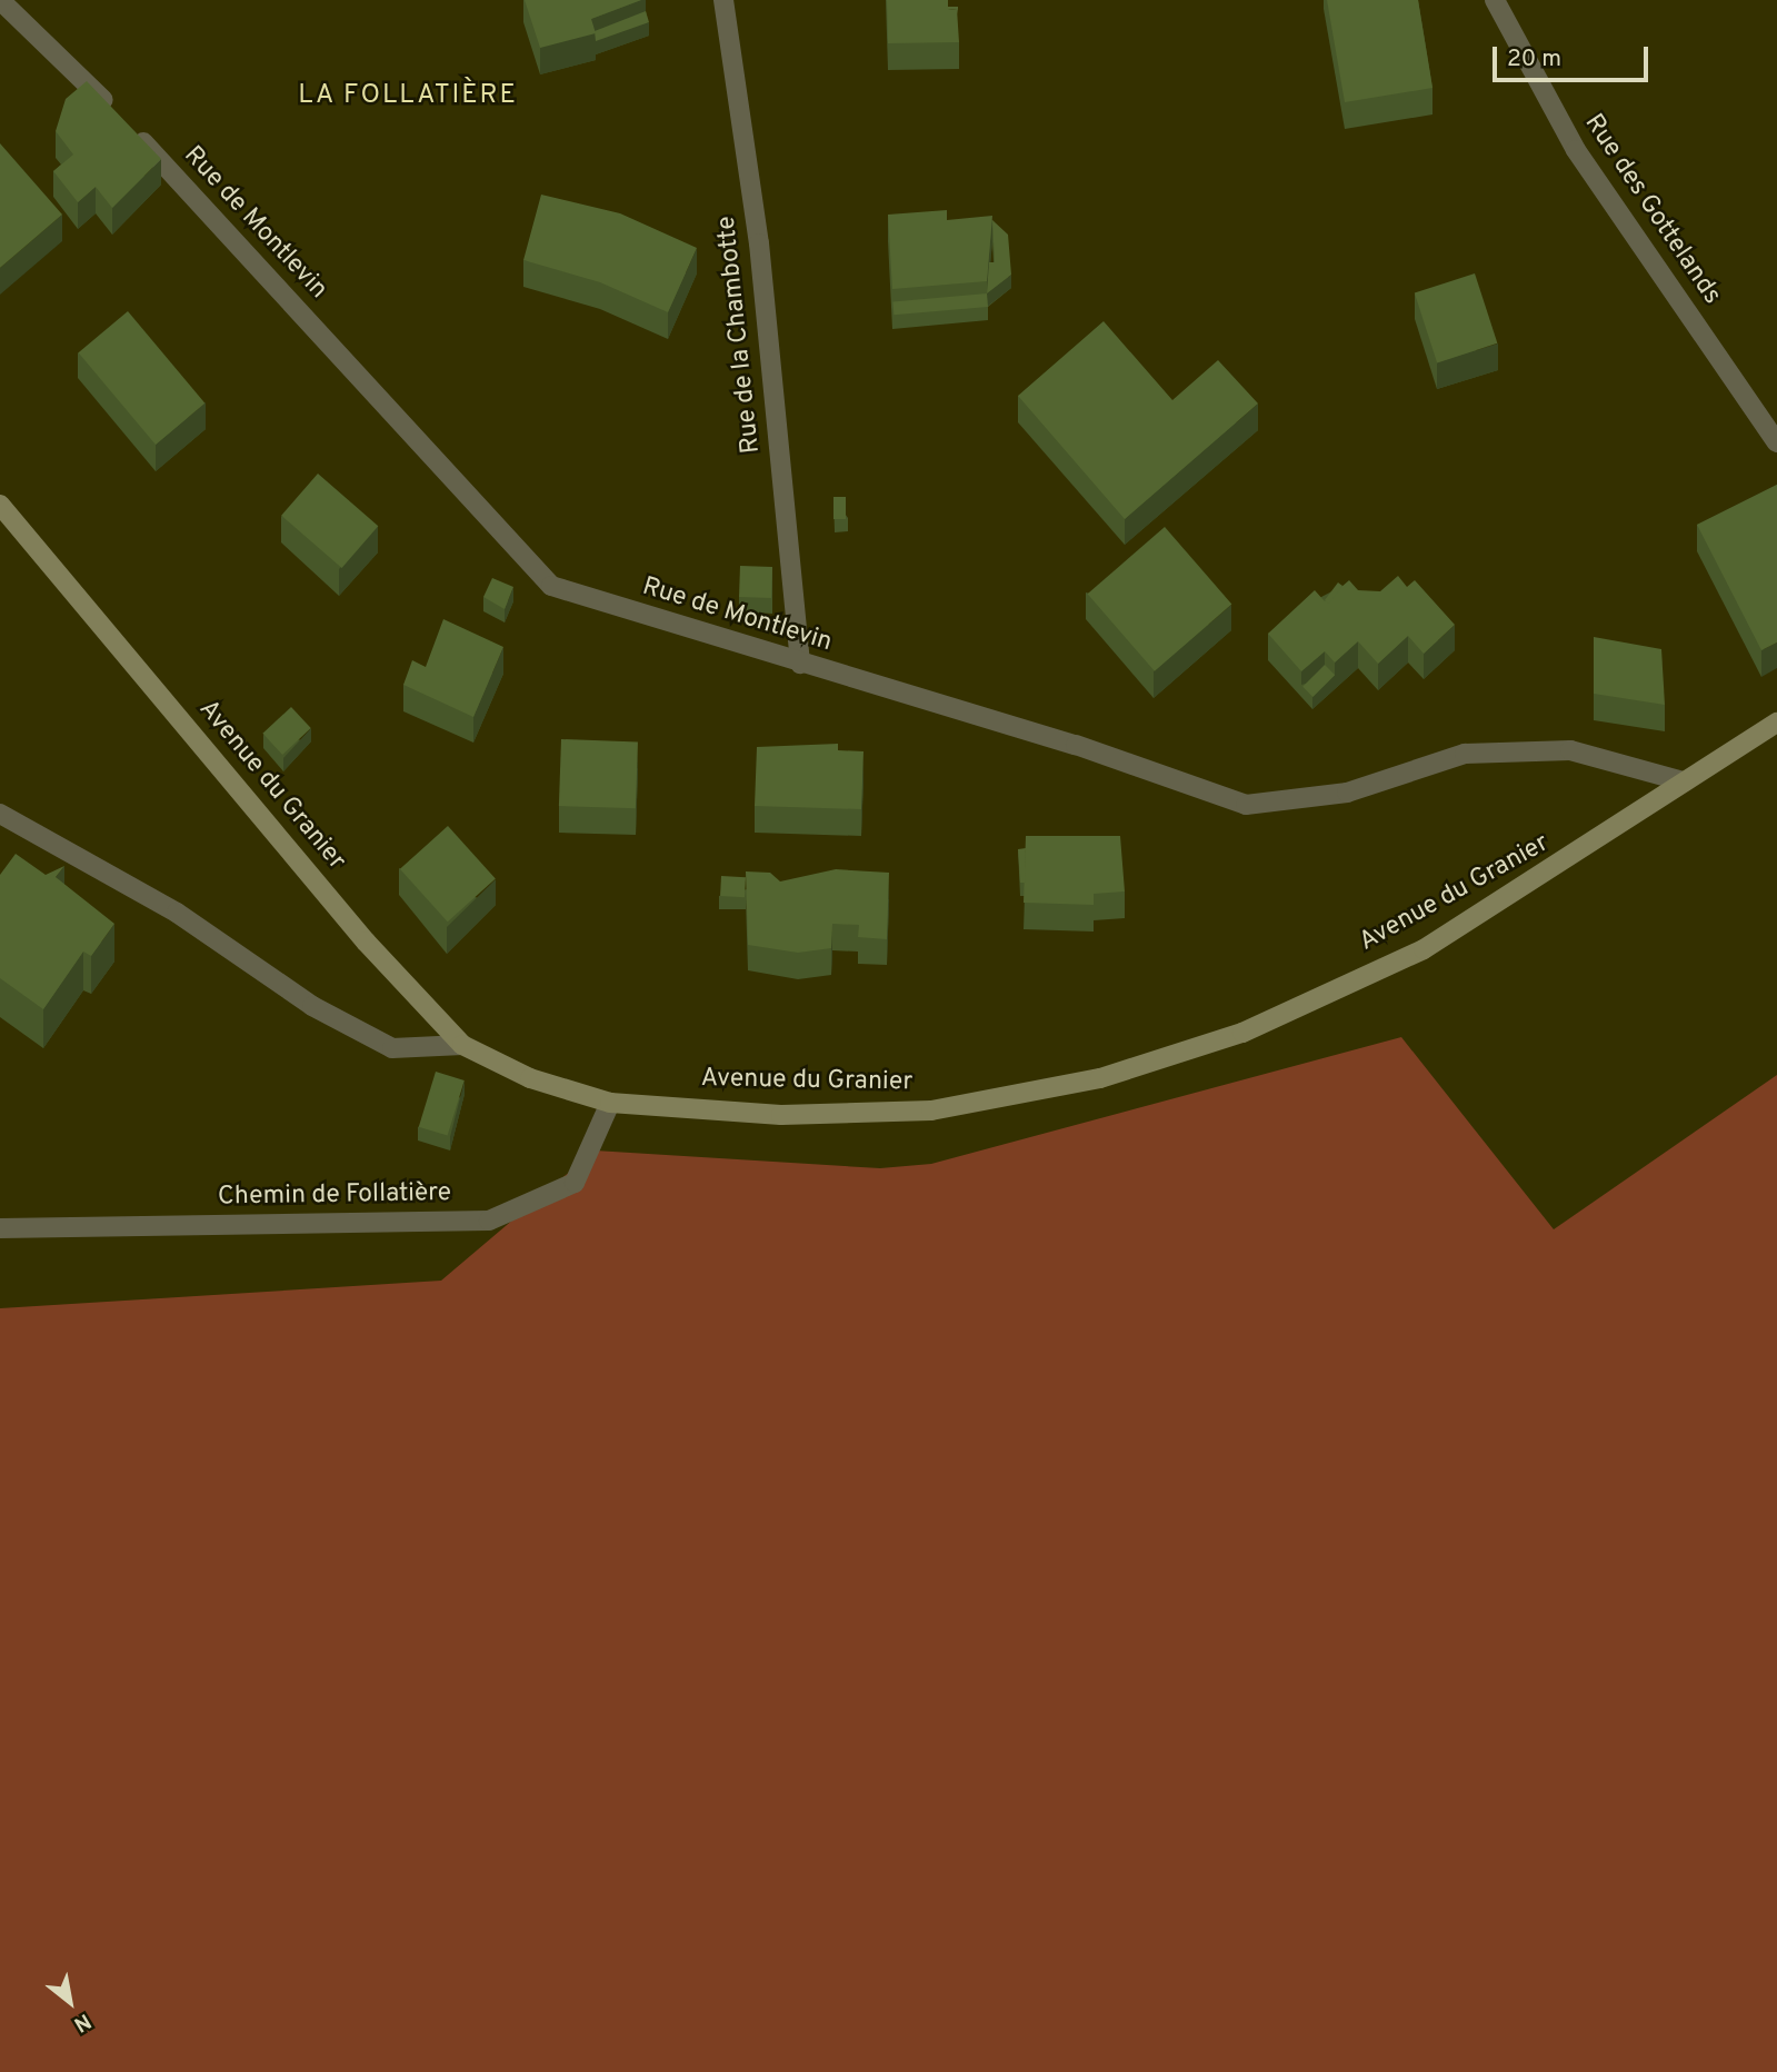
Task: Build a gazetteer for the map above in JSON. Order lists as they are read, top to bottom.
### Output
{
  "streets": {
    "main road": ["Avenue du Granier"],
    "street": [
      "Rue des Gottelands",
      "Rue de Montlevin",
      "Rue de la Chambotte",
      "Chemin de Follatière"
    ]
  },
  "crossings": [
    ["Rue de Montlevin", "Rue de la Chambotte"],
    ["Rue de Montlevin", "Avenue du Granier"],
    ["Avenue du Granier", "Chemin de Follatière"]
  ],
  "districts": ["LA FOLLATIÈRE"],
  "scale_bar": "20 m",
  "north": "bottom right"
}
